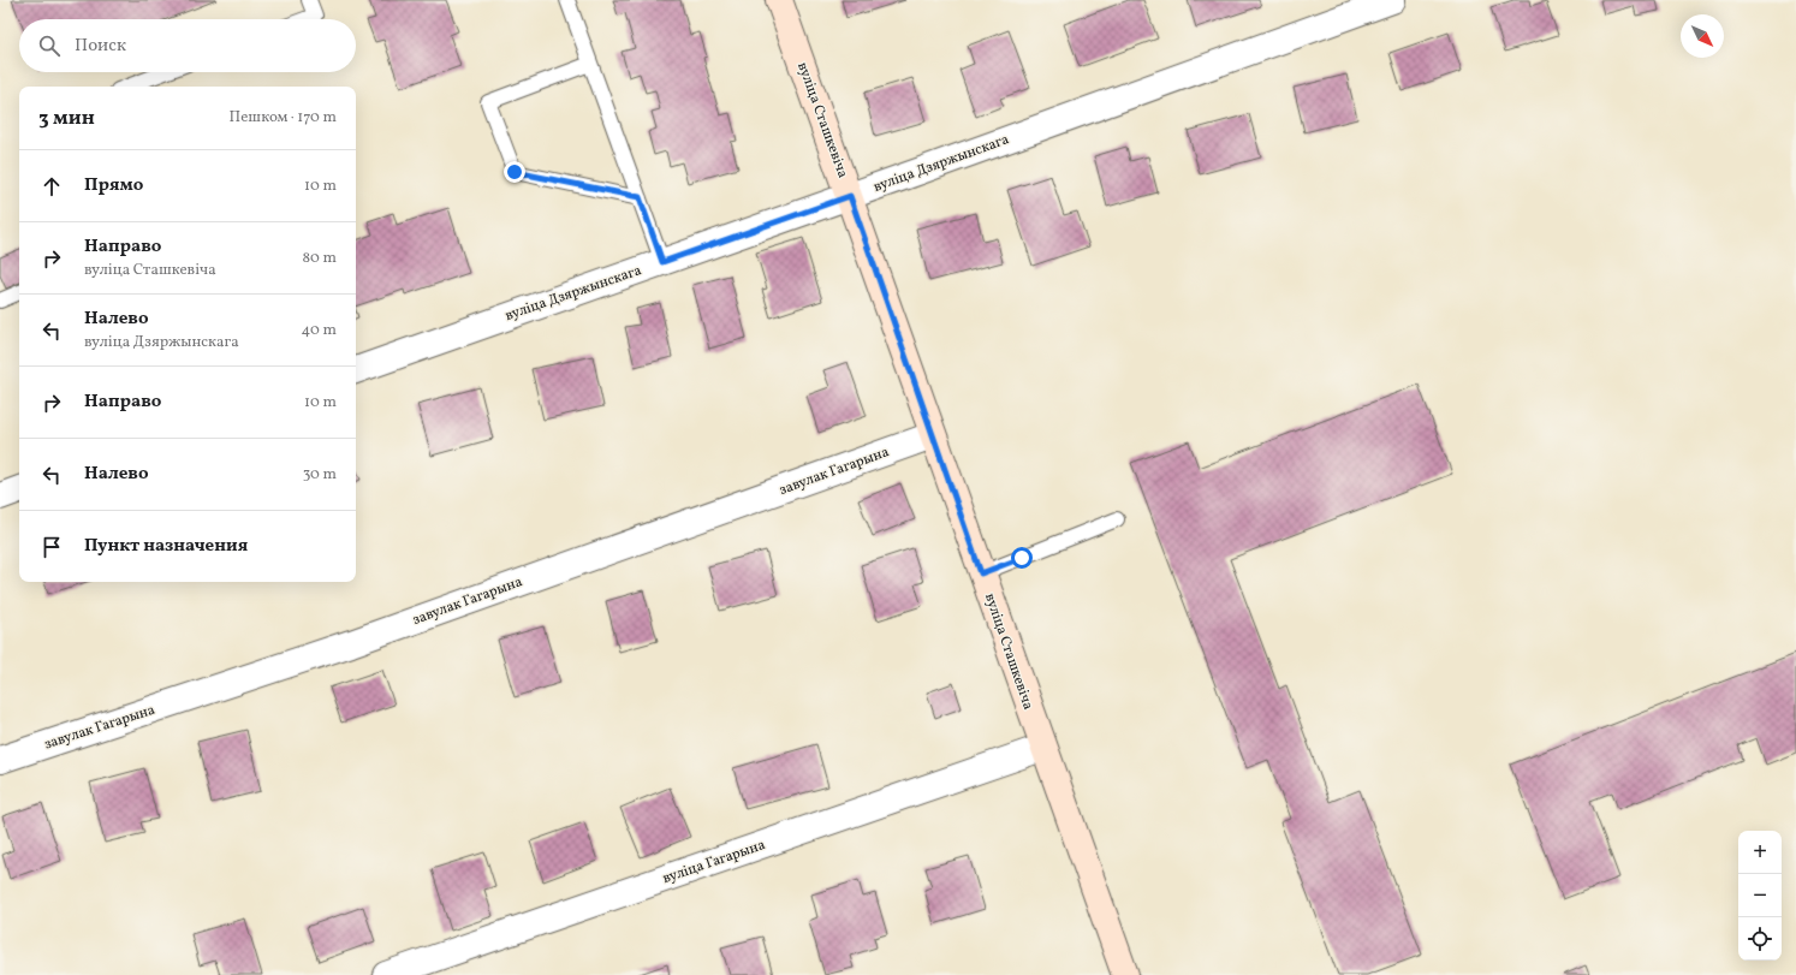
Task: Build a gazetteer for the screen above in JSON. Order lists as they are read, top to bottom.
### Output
{
  "streets": {
    "main road": ["вуліца Сташкевіча"],
    "street": ["вуліца Дзяржынскага", "завулак Гагарына", "вуліца Гагарына"]
  },
  "crossings": [
    ["вуліца Сташкевіча", "вуліца Дзяржынскага"],
    ["вуліца Сташкевіча", "завулак Гагарына"],
    ["вуліца Сташкевіча", "вуліца Гагарына"]
  ],
  "north": "bottom right",
  "page": {
    "search": "Поиск",
    "heading": ["3 мин", "Пешком · 170 m"],
    "list": [
      ["Прямо", "10 m"],
      ["Направо", "вуліца Сташкевіча", "80 m"],
      ["Налево", "вуліца Дзяржынскага", "40 m"],
      ["Направо", "10 m"],
      ["Налево", "30 m"],
      "Пункт назначения"
    ],
    "map_buttons": ["+", "−"]
  }
}
